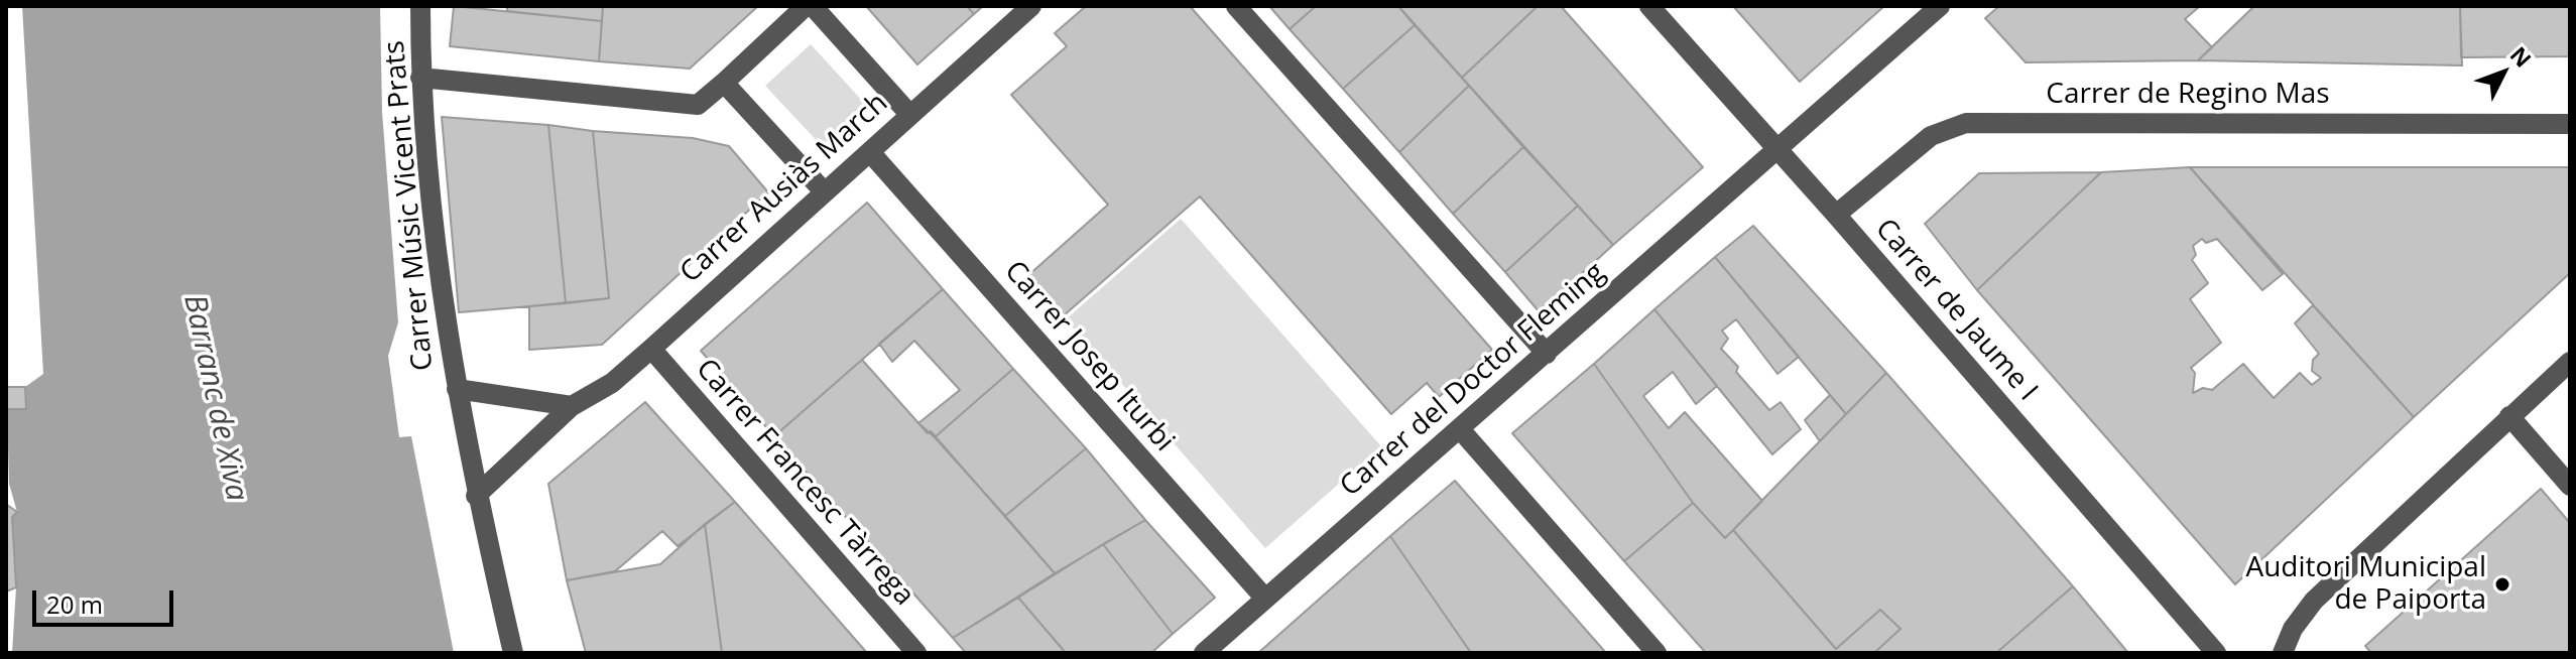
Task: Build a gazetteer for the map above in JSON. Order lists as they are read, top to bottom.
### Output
{
  "streets": {
    "street": [
      "Carrer de Regino Mas",
      "Carrer Ausiàs March",
      "Carrer Músic Vicent Prats",
      "Carrer de Jaume I",
      "Carrer Josep Iturbi",
      "Carrer del Doctor Fleming",
      "Carrer Francesc Tàrrega"
    ]
  },
  "crossings": [
    ["Carrer de Regino Mas", "Carrer de Jaume I"],
    ["Carrer Ausiàs March", "Carrer Músic Vicent Prats"],
    ["Carrer Ausiàs March", "Carrer Josep Iturbi"],
    ["Carrer Ausiàs March", "Carrer Francesc Tàrrega"],
    ["Carrer de Jaume I", "Carrer del Doctor Fleming"],
    ["Carrer Josep Iturbi", "Carrer del Doctor Fleming"]
  ],
  "water": ["Barranc de Xiva"],
  "places": ["Auditori Municipal de Paiporta"],
  "scale_bar": "20 m",
  "north": "top right"
}
